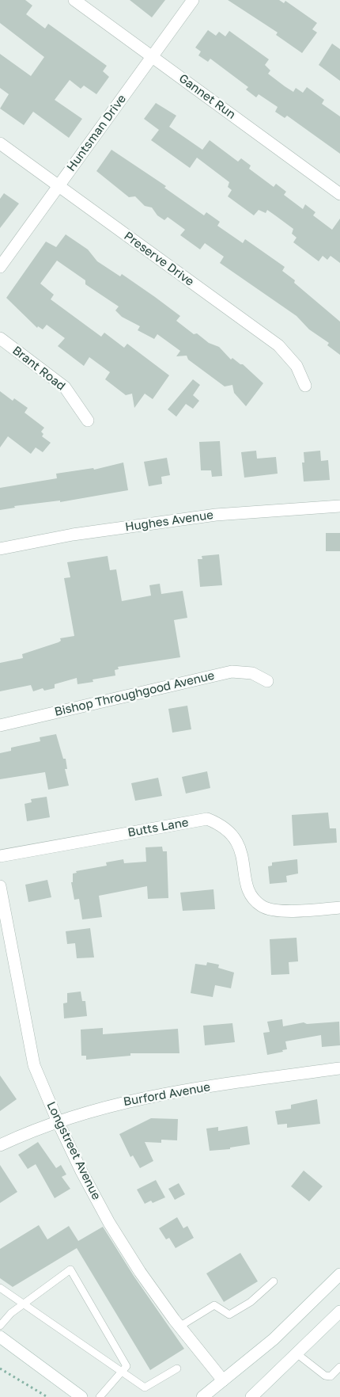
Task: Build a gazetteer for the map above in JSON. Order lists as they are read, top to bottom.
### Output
{
  "streets": {
    "street": [
      "Gannet Run",
      "Huntsman Drive",
      "Preserve Drive",
      "Brant Road",
      "Hughes Avenue",
      "Bishop Throughgood Avenue",
      "Butts Lane",
      "Burford Avenue",
      "Longstreet Avenue"
    ]
  },
  "crossings": [
    ["Gannet Run", "Huntsman Drive"],
    ["Huntsman Drive", "Preserve Drive"],
    ["Burford Avenue", "Longstreet Avenue"]
  ]
}
